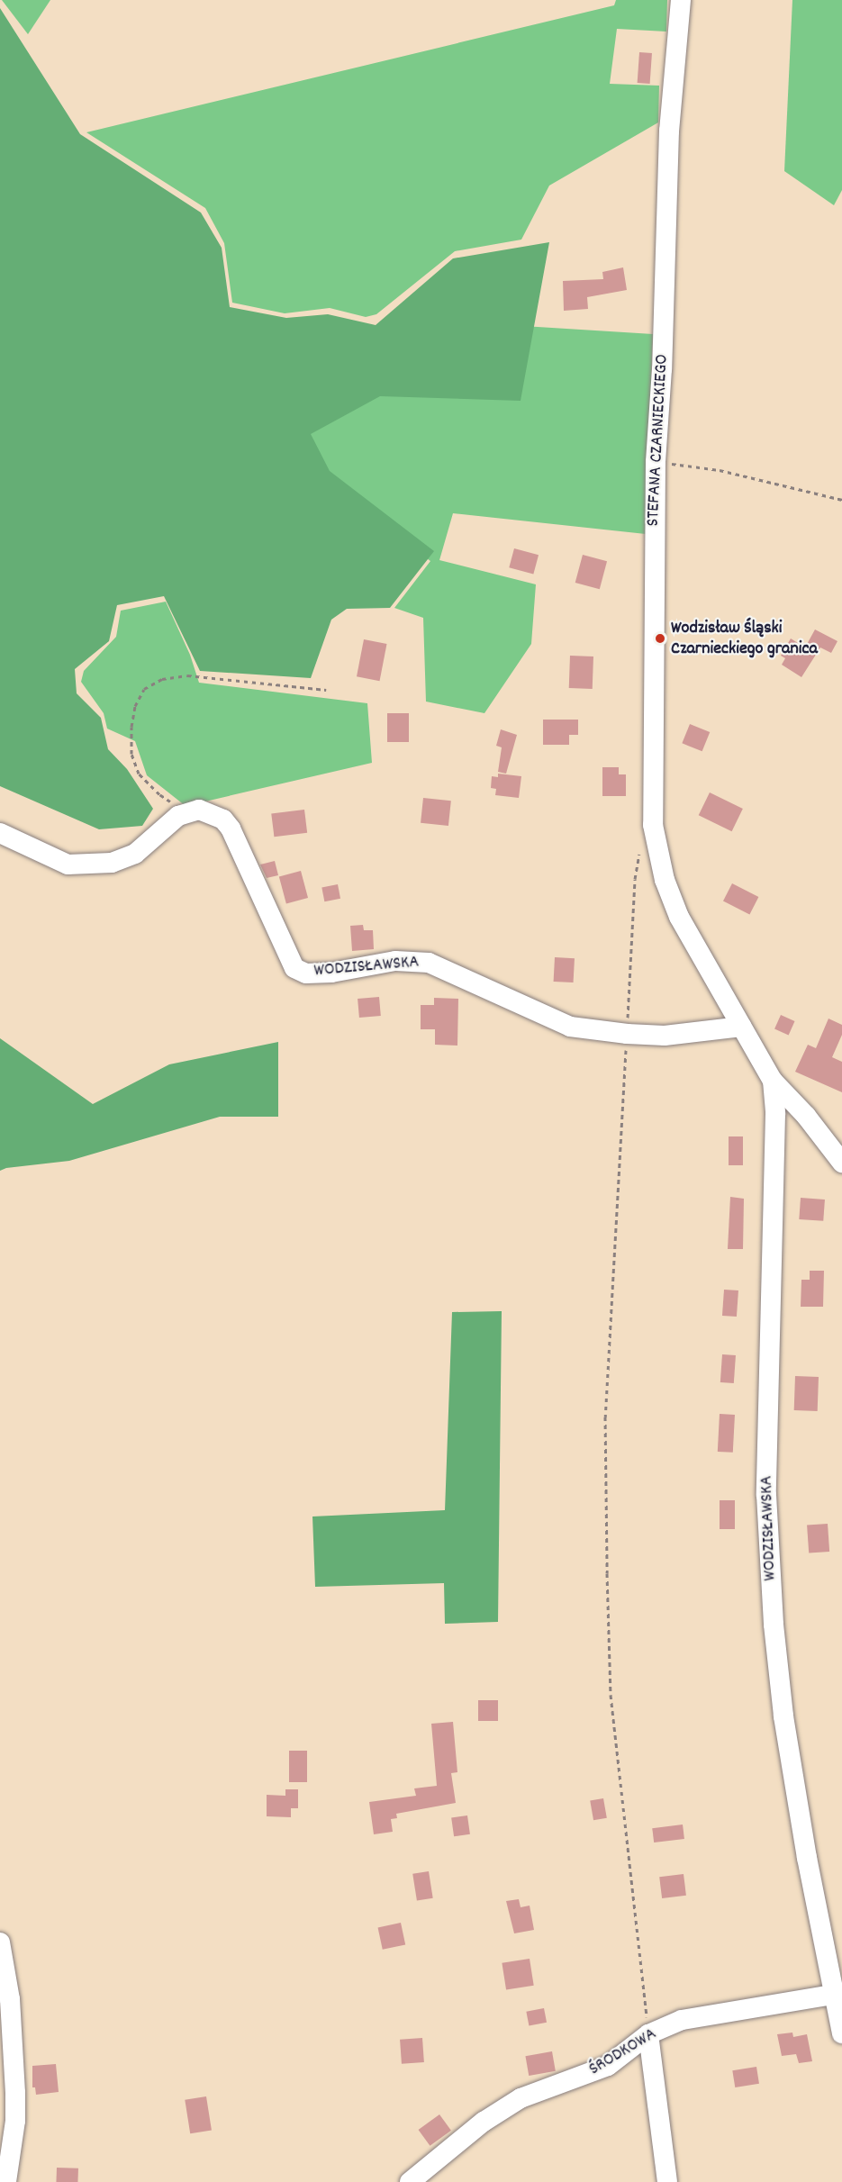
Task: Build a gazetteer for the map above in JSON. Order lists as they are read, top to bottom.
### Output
{
  "streets": {
    "street": ["STEFANA CZARNIECKIEGO", "WODZISŁAWSKA", "ŚRODKOWA"]
  },
  "crossings": [
    ["STEFANA CZARNIECKIEGO", "WODZISŁAWSKA"],
    ["WODZISŁAWSKA", "ŚRODKOWA"]
  ],
  "places": ["Wodzisław Śląski Czarnieckiego granica"]
}
